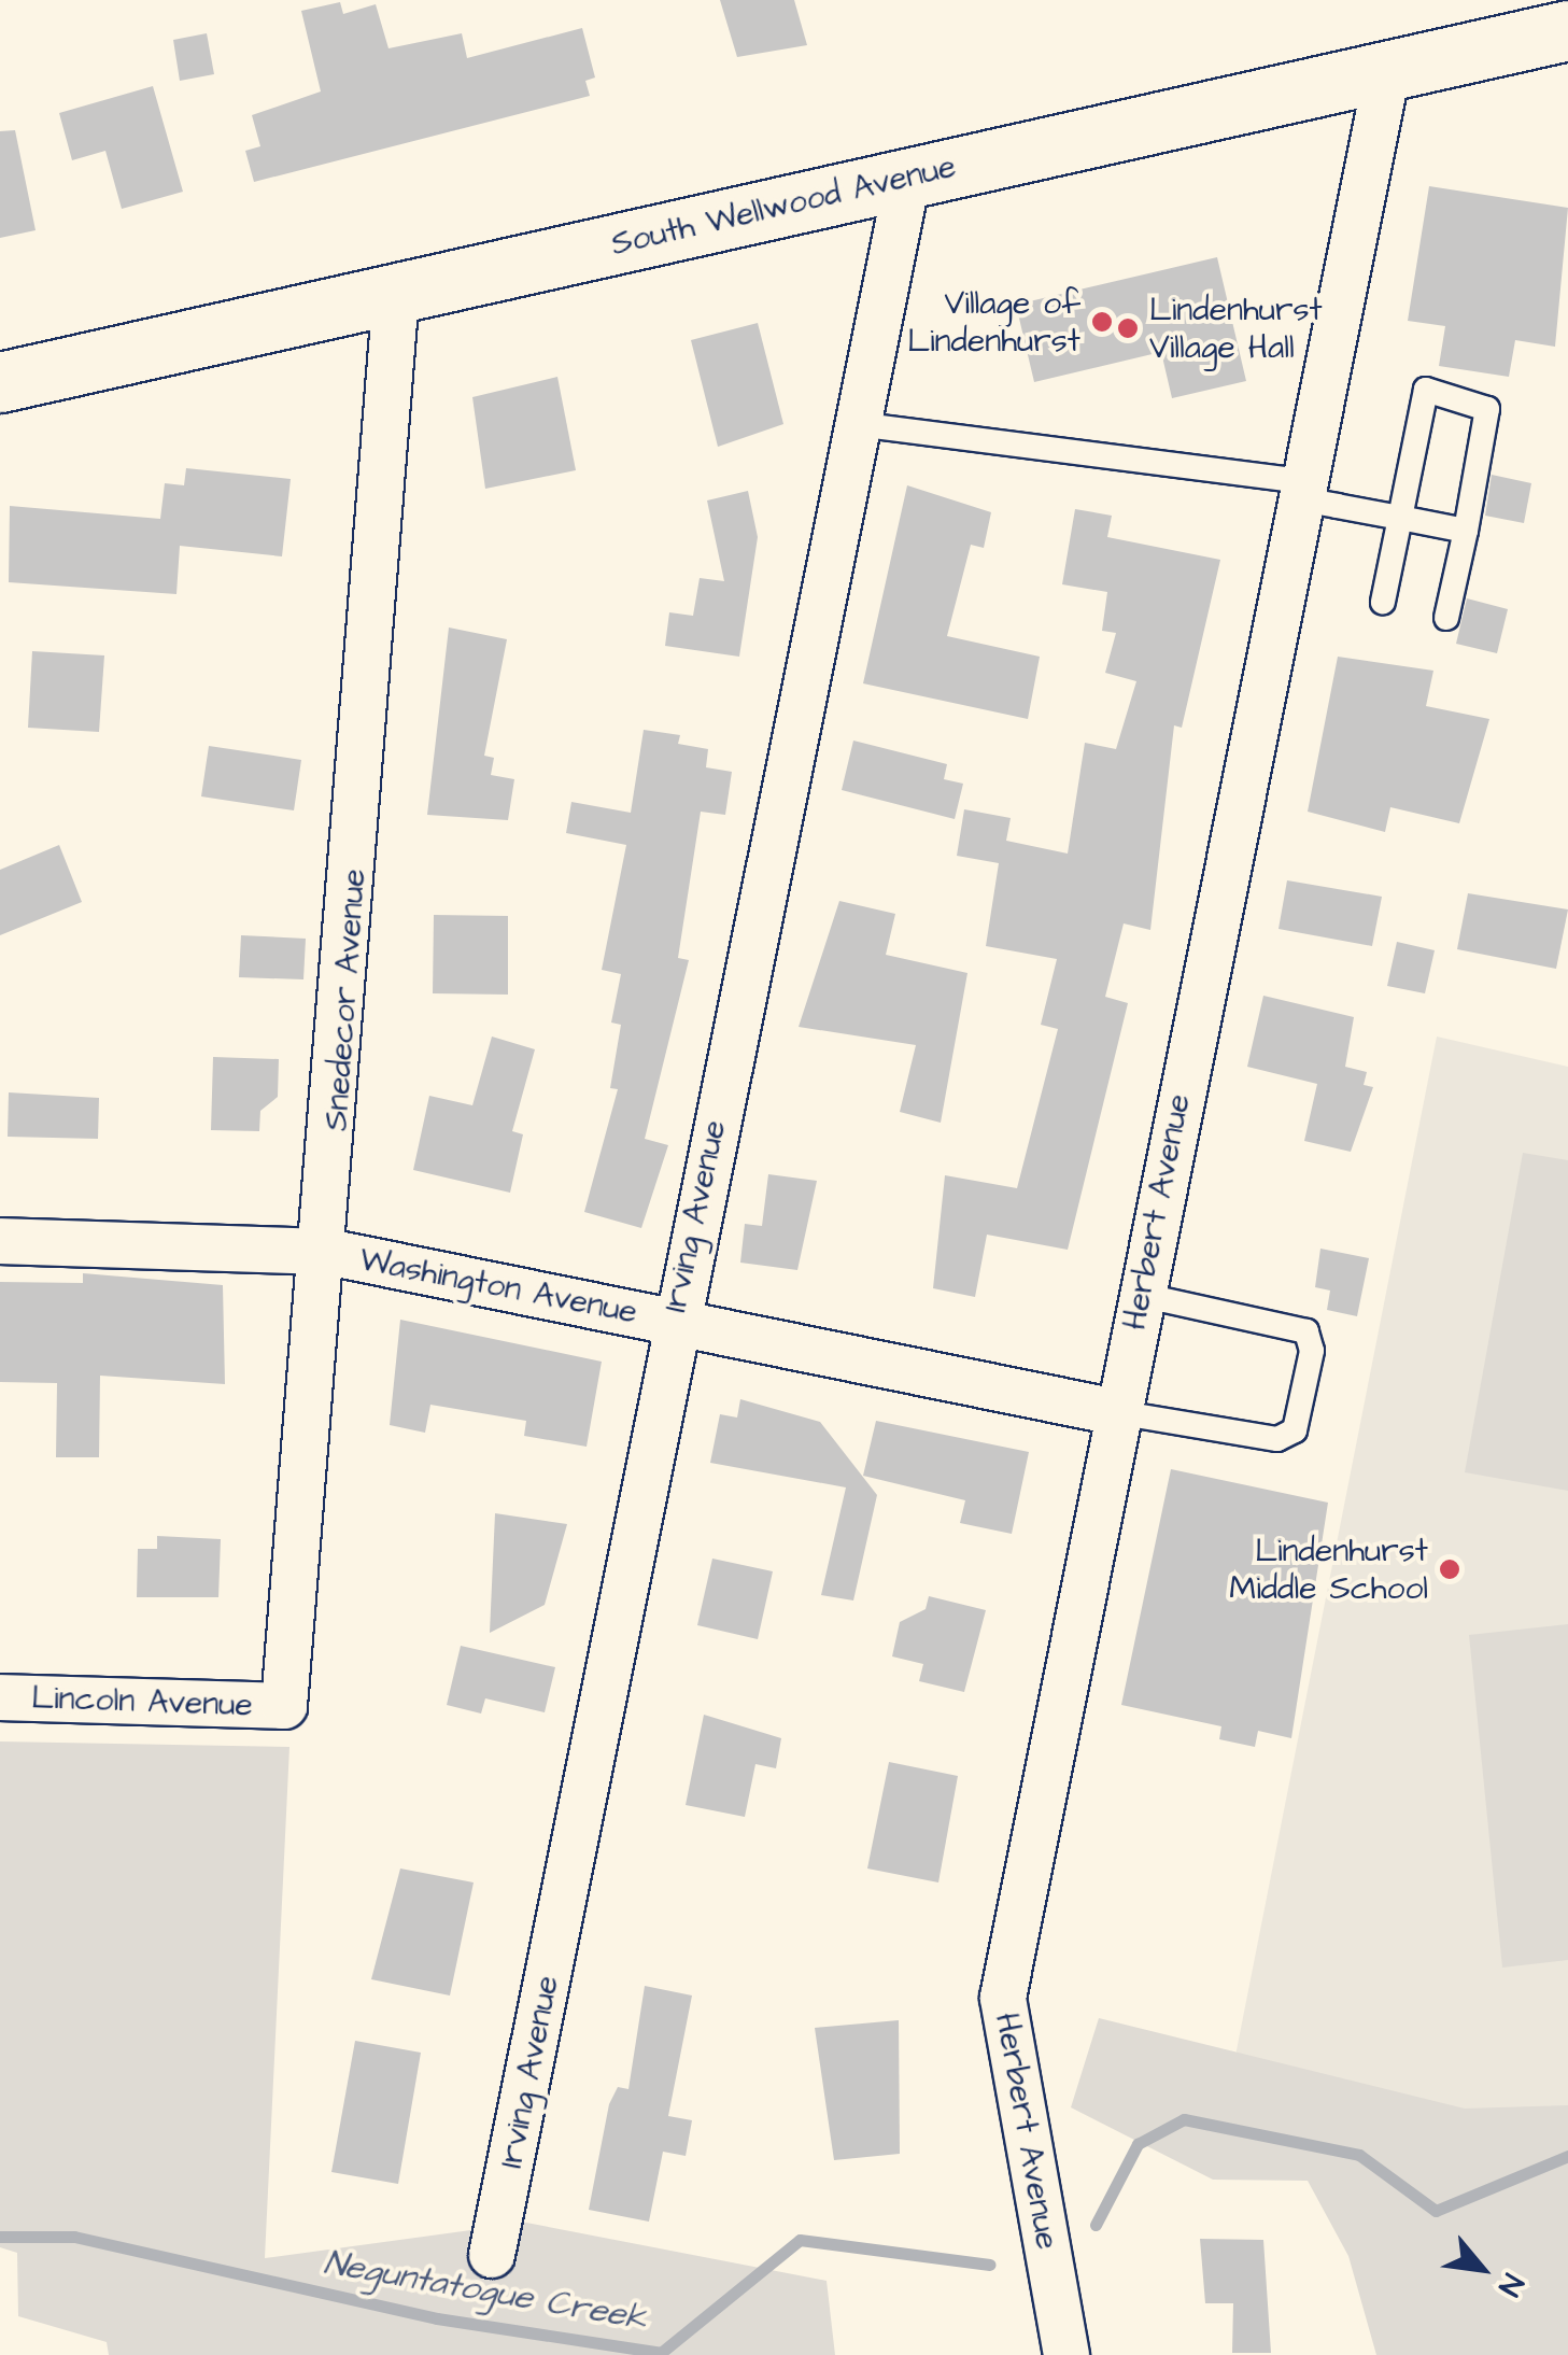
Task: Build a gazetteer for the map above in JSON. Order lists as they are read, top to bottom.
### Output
{
  "streets": {
    "main road": ["South Wellwood Avenue"],
    "street": [
      "Snedecor Avenue",
      "Herbert Avenue",
      "Irving Avenue",
      "Washington Avenue",
      "Lincoln Avenue"
    ]
  },
  "crossings": [
    ["South Wellwood Avenue", "Snedecor Avenue"],
    ["South Wellwood Avenue", "Herbert Avenue"],
    ["South Wellwood Avenue", "Irving Avenue"],
    ["Snedecor Avenue", "Washington Avenue"],
    ["Snedecor Avenue", "Lincoln Avenue"],
    ["Herbert Avenue", "Washington Avenue"],
    ["Irving Avenue", "Washington Avenue"]
  ],
  "water": ["Neguntatogue Creek"],
  "places": ["Village of Lindenhurst", "Lindenhurst Village Hall", "Lindenhurst Middle School"],
  "north": "bottom right"
}
